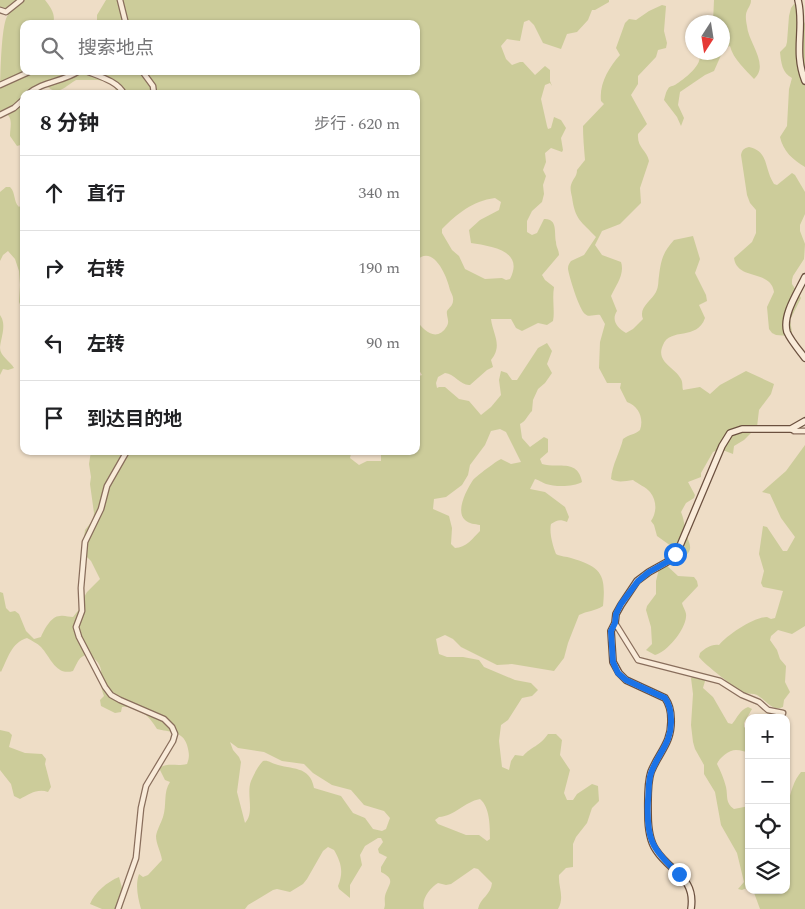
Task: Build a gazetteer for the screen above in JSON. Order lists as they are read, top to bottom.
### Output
{
  "north": "bottom",
  "page": {
    "search": "搜索地点",
    "heading": ["8 分钟", "步行 · 620 m"],
    "list": [
      ["直行", "340 m"],
      ["右转", "190 m"],
      ["左转", "90 m"],
      "到达目的地"
    ],
    "map_buttons": ["+", "−"]
  }
}
